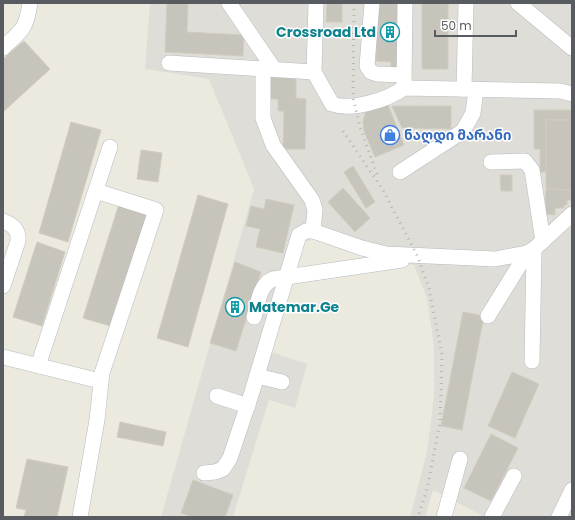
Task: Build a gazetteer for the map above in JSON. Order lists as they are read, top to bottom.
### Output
{
  "places": {
    "building": ["Crossroad Ltd", "Matemar.Ge"],
    "shop": ["ნაღდი მარანი"]
  },
  "scale_bar": "50 m"
}
